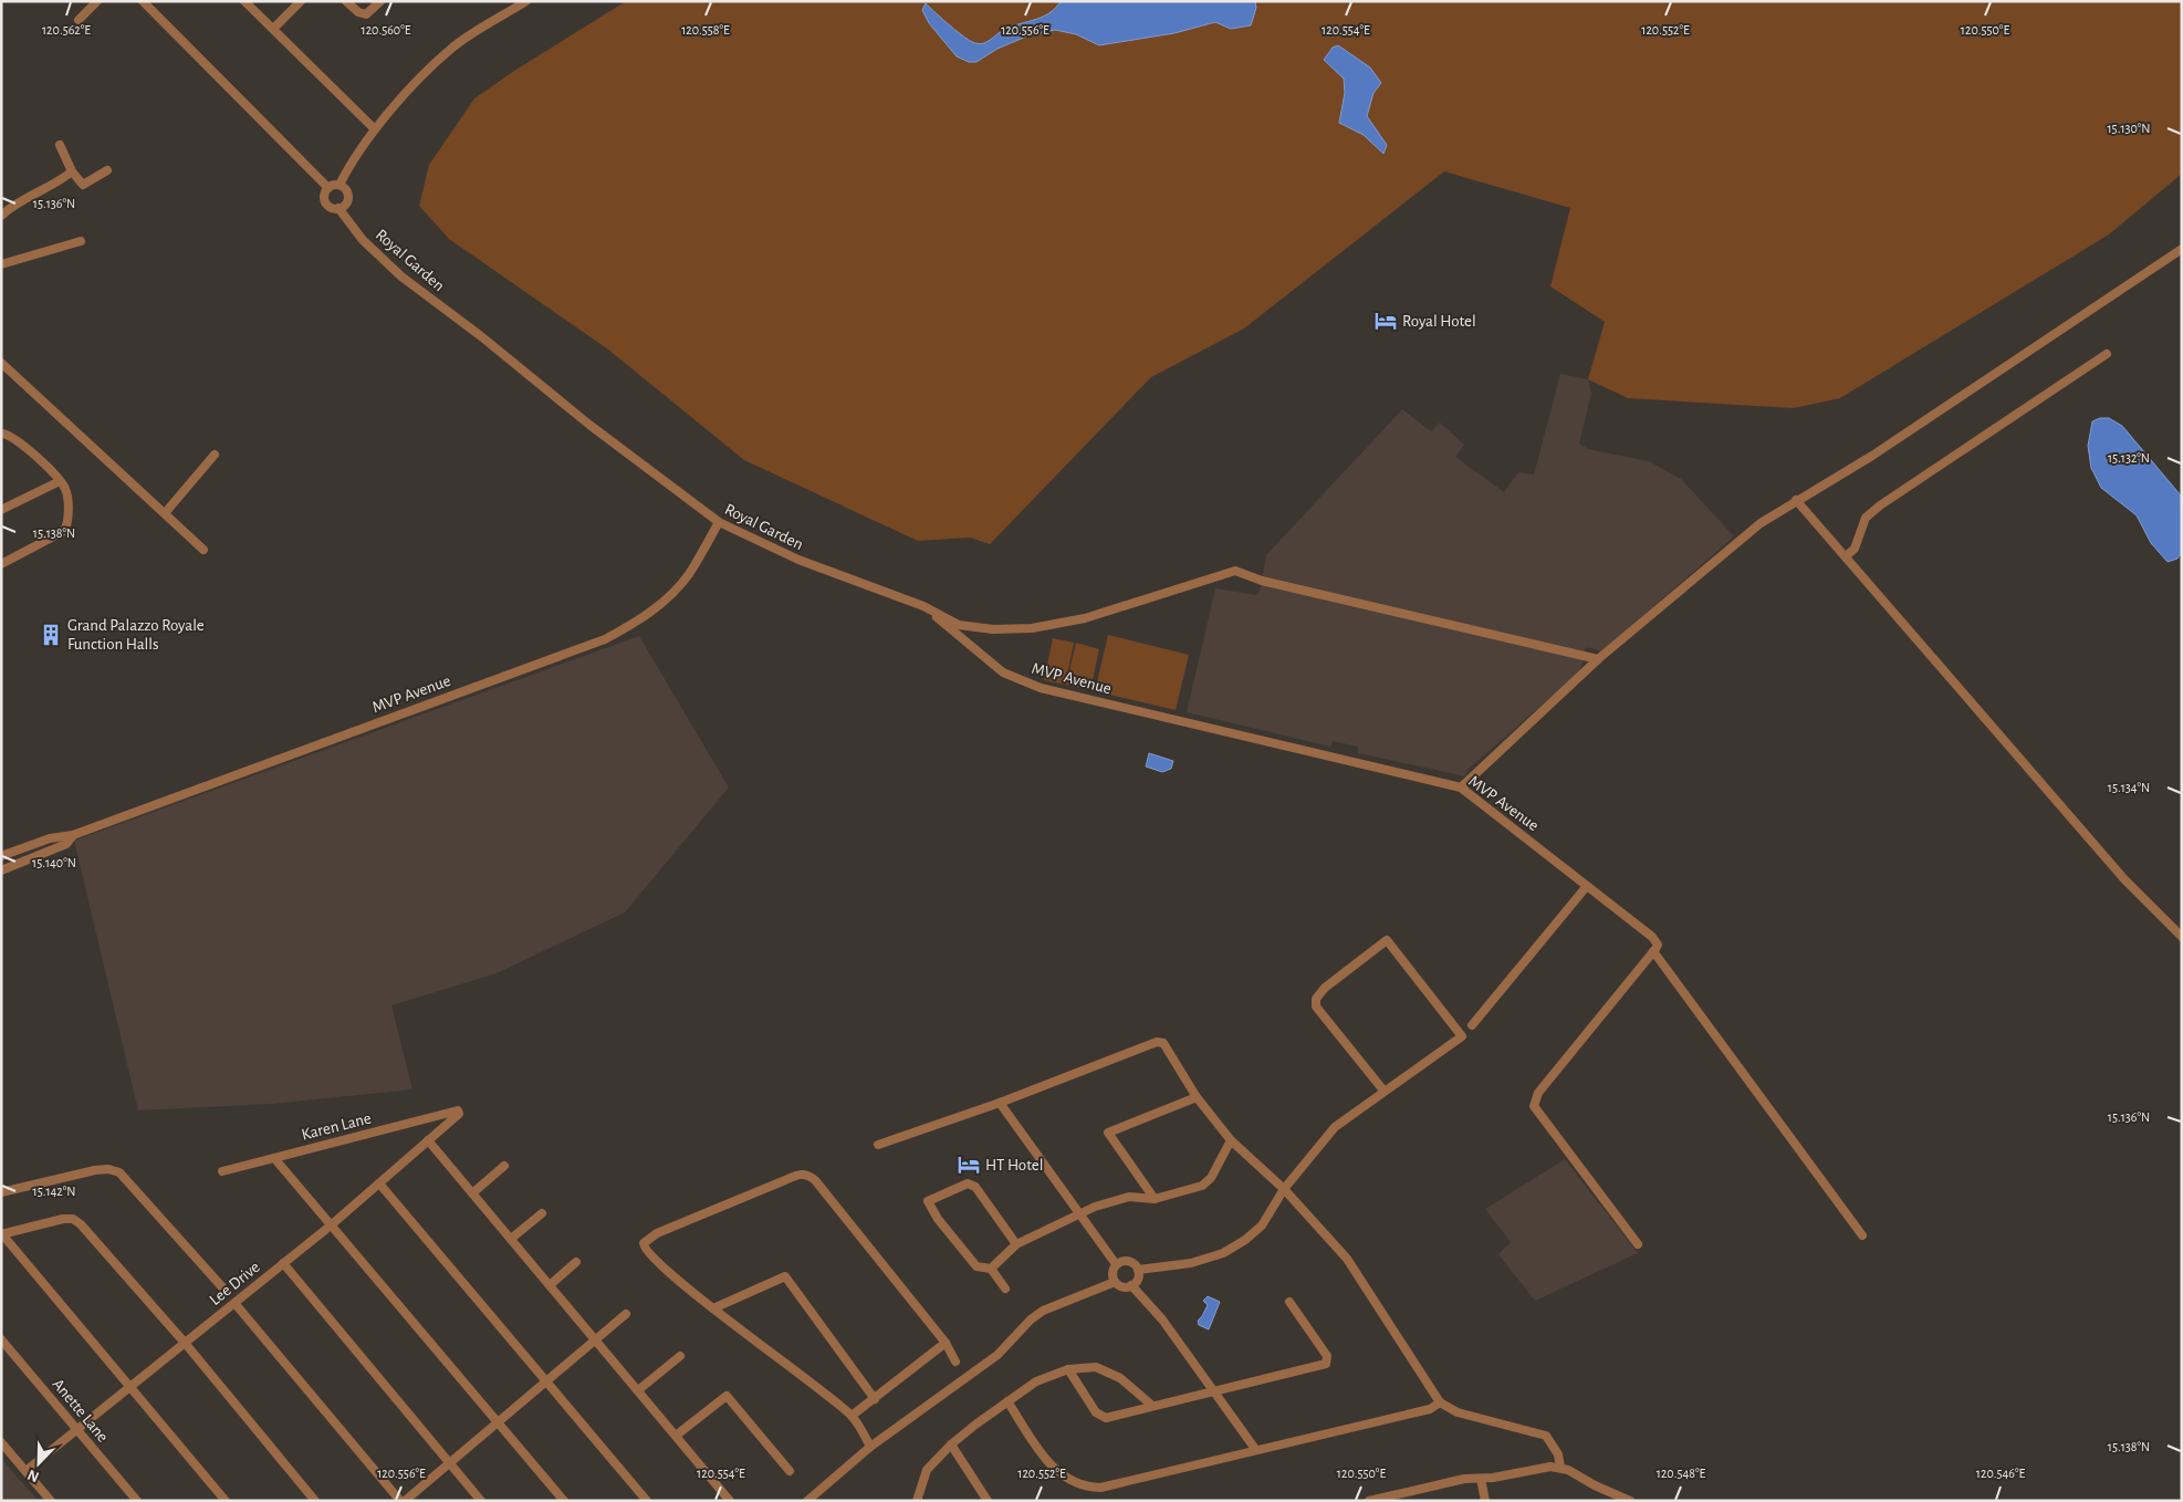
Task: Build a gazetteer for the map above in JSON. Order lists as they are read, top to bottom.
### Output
{
  "streets": {
    "street": [
      "Royal Garden",
      "MVP Avenue",
      "Karen Lane",
      "Lee Drive",
      "Anette Lane"
    ]
  },
  "crossings": [
    ["Royal Garden", "MVP Avenue"],
    ["Karen Lane", "Lee Drive"],
    ["Lee Drive", "Anette Lane"]
  ],
  "places": {
    "hotel": ["Royal Hotel", "HT Hotel"],
    "building": ["Grand Palazzo Royale Function Halls"]
  },
  "north": "bottom left",
  "coordinates": [
    "120.562°E",
    "120.560°E",
    "120.558°E",
    "120.556°E",
    "120.554°E",
    "120.552°E",
    "120.550°E",
    "15.130°N",
    "15.136°N",
    "15.132°N",
    "15.138°N",
    "15.134°N",
    "15.140°N",
    "15.142°N",
    "120.548°E",
    "120.546°E"
  ]
}
